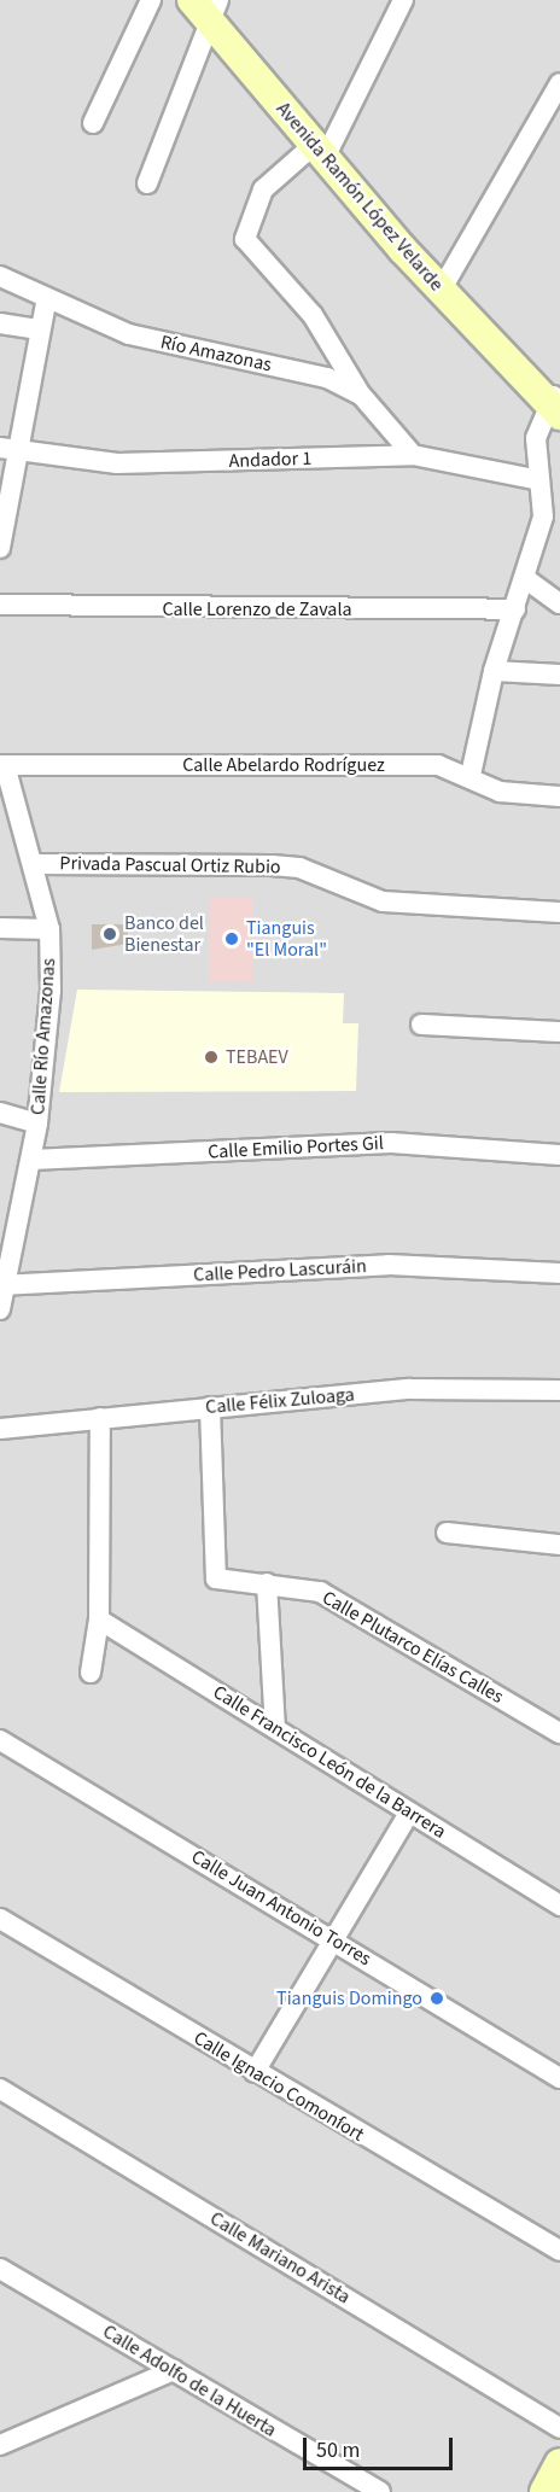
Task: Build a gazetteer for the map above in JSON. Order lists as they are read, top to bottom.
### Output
{
  "streets": {
    "main road": ["Avenida Ramón López Velarde"],
    "street": [
      "Río Amazonas",
      "Andador 1",
      "Calle Lorenzo de Zavala",
      "Calle Abelardo Rodríguez",
      "Privada Pascual Ortiz Rubio",
      "Calle Río Amazonas",
      "Calle Emilio Portes Gil",
      "Calle Pedro Lascuráin",
      "Calle Félix Zuloaga",
      "Calle Plutarco Elías Calles",
      "Calle Francisco León de la Barrera",
      "Calle Juan Antonio Torres",
      "Calle Ignacio Comonfort",
      "Calle Mariano Arista",
      "Calle Adolfo de la Huerta"
    ]
  },
  "crossings": [
    ["Río Amazonas", "Andador 1"],
    ["Calle Abelardo Rodríguez", "Calle Río Amazonas"],
    ["Privada Pascual Ortiz Rubio", "Calle Río Amazonas"],
    ["Calle Río Amazonas", "Calle Emilio Portes Gil"],
    ["Calle Río Amazonas", "Calle Pedro Lascuráin"],
    ["Calle Félix Zuloaga", "Calle Plutarco Elías Calles"]
  ],
  "places": [
    "Banco del Bienestar",
    "Tianguis \"El Moral\"",
    "TEBAEV",
    "Tianguis Domingo"
  ],
  "scale_bar": "50 m"
}
